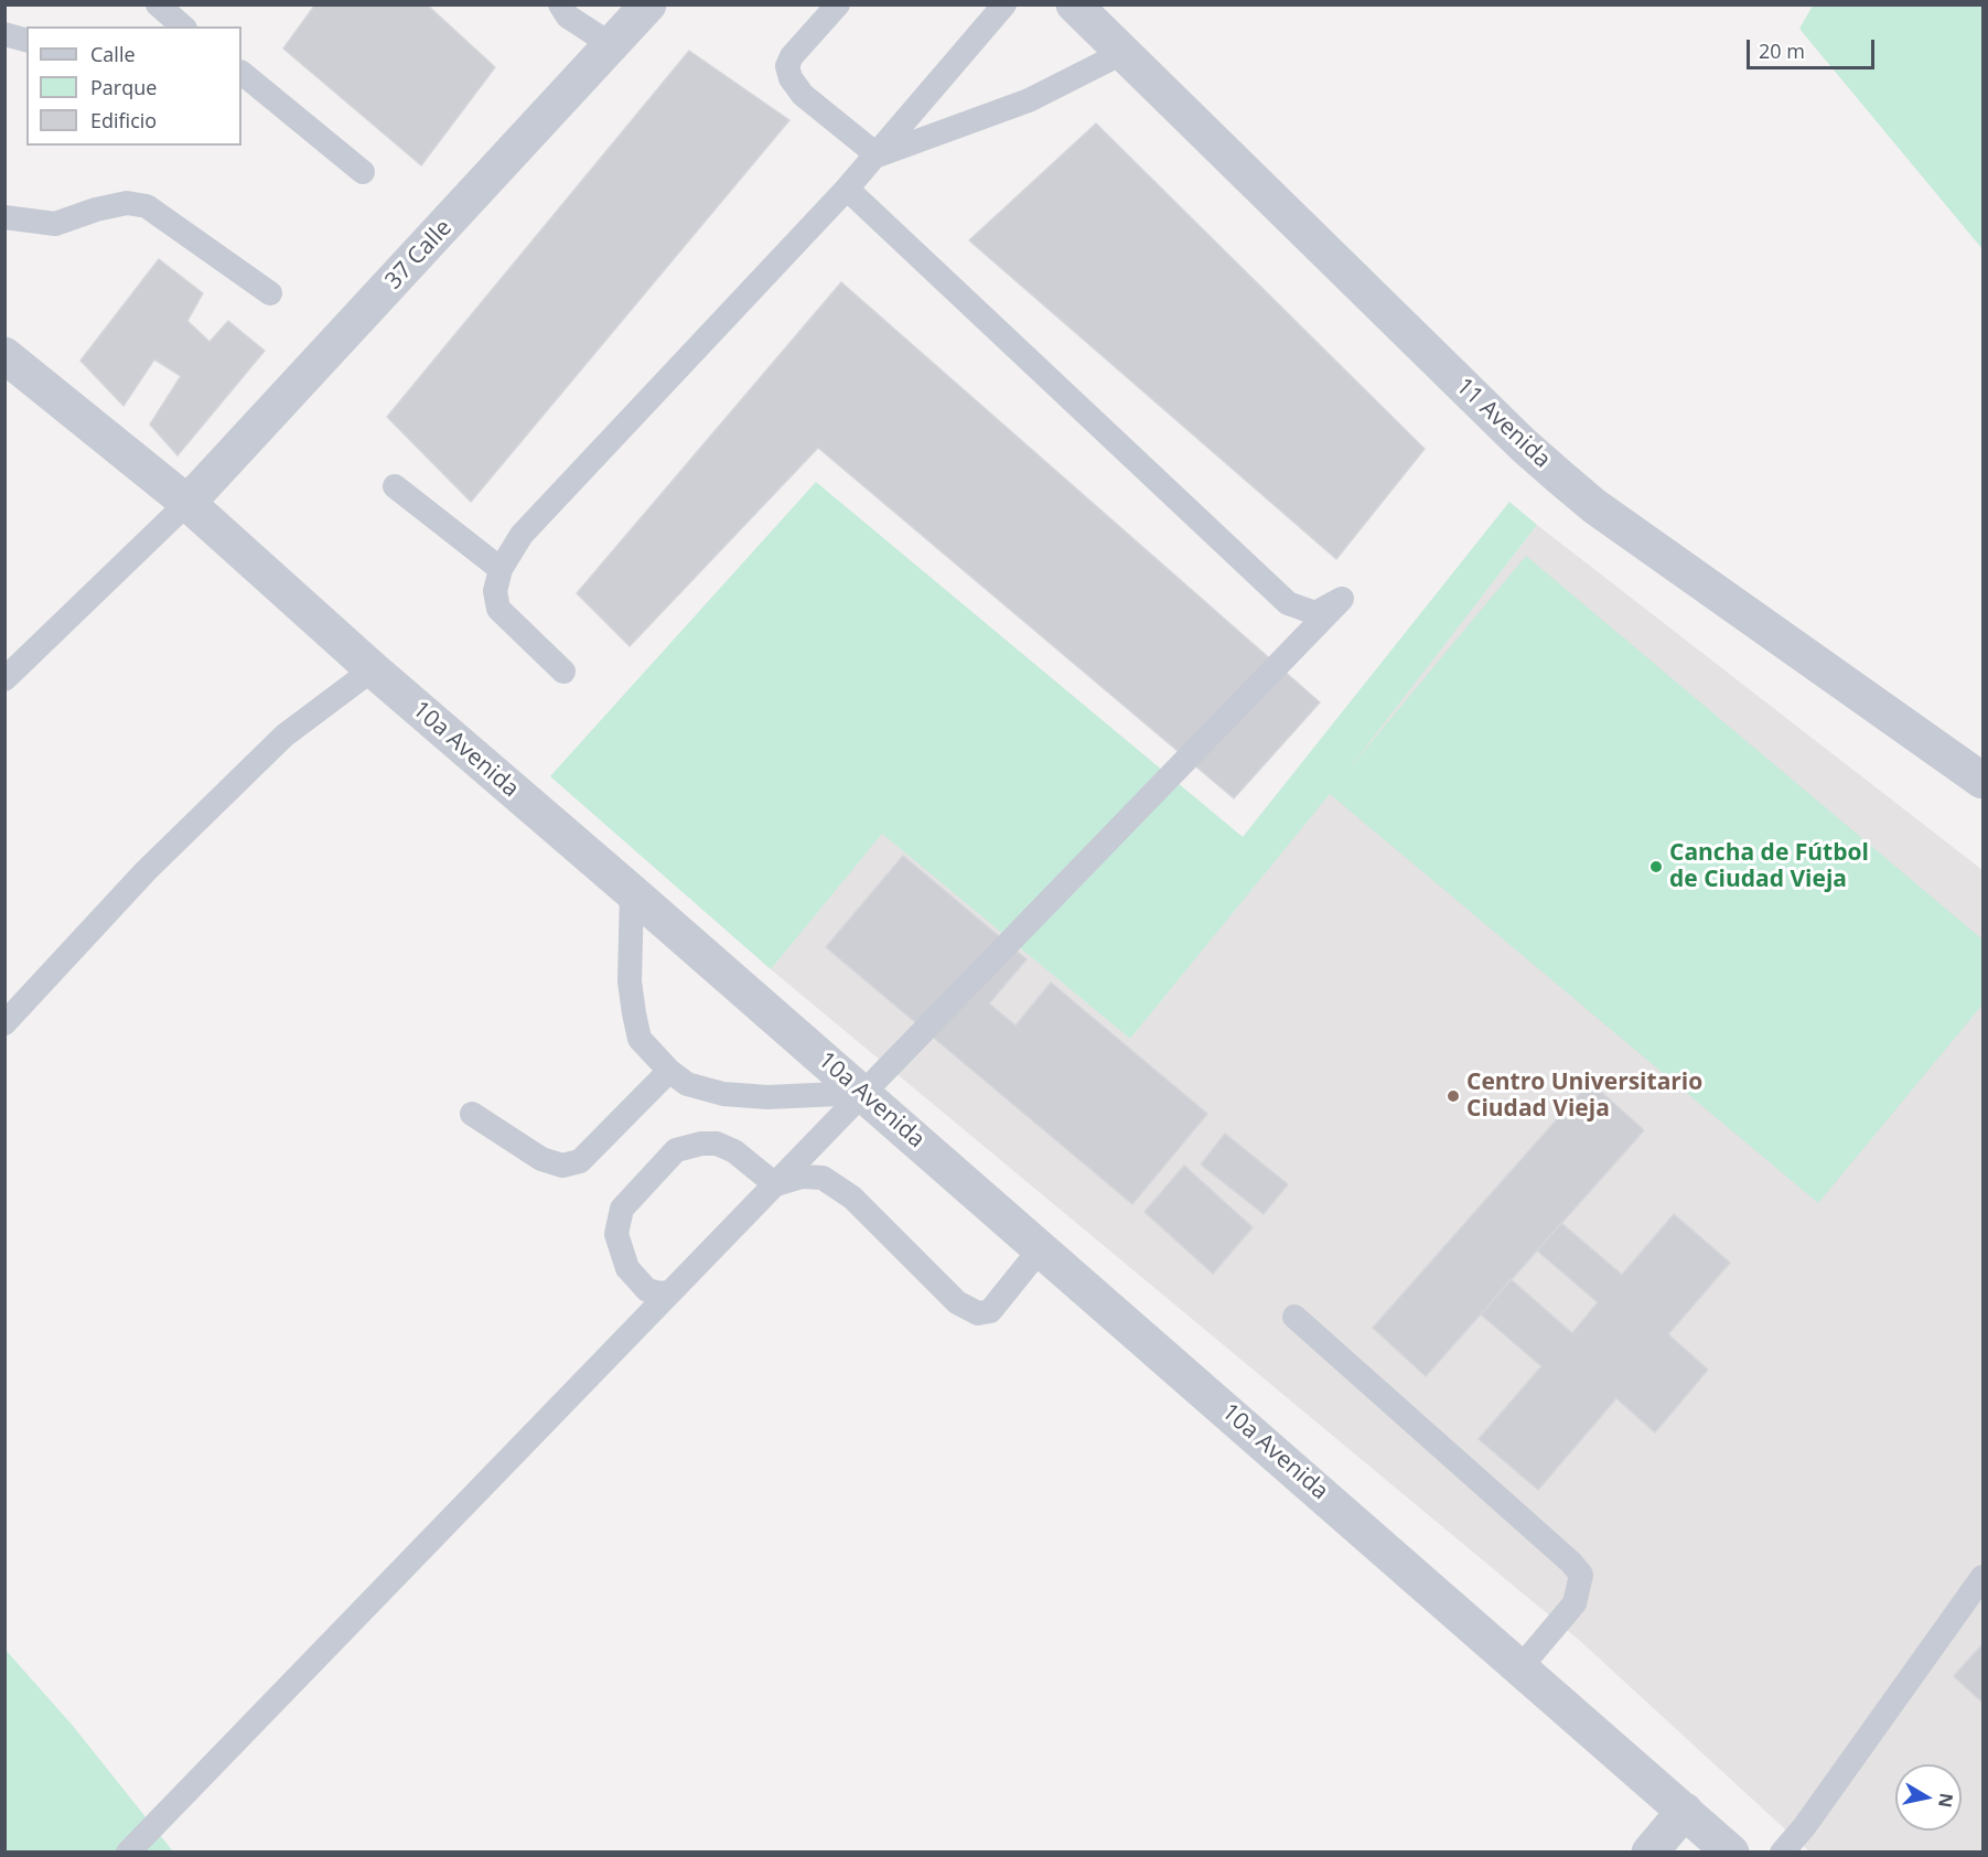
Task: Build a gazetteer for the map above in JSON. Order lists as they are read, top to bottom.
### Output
{
  "streets": {
    "street": ["37 Calle", "11 Avenida", "10a Avenida"]
  },
  "crossings": [
    ["37 Calle", "10a Avenida"]
  ],
  "places": ["Cancha de Fútbol de Ciudad Vieja", "Centro Universitario Ciudad Vieja"],
  "legend": ["Calle", "Parque", "Edificio"],
  "scale_bar": "20 m",
  "north": "right"
}
